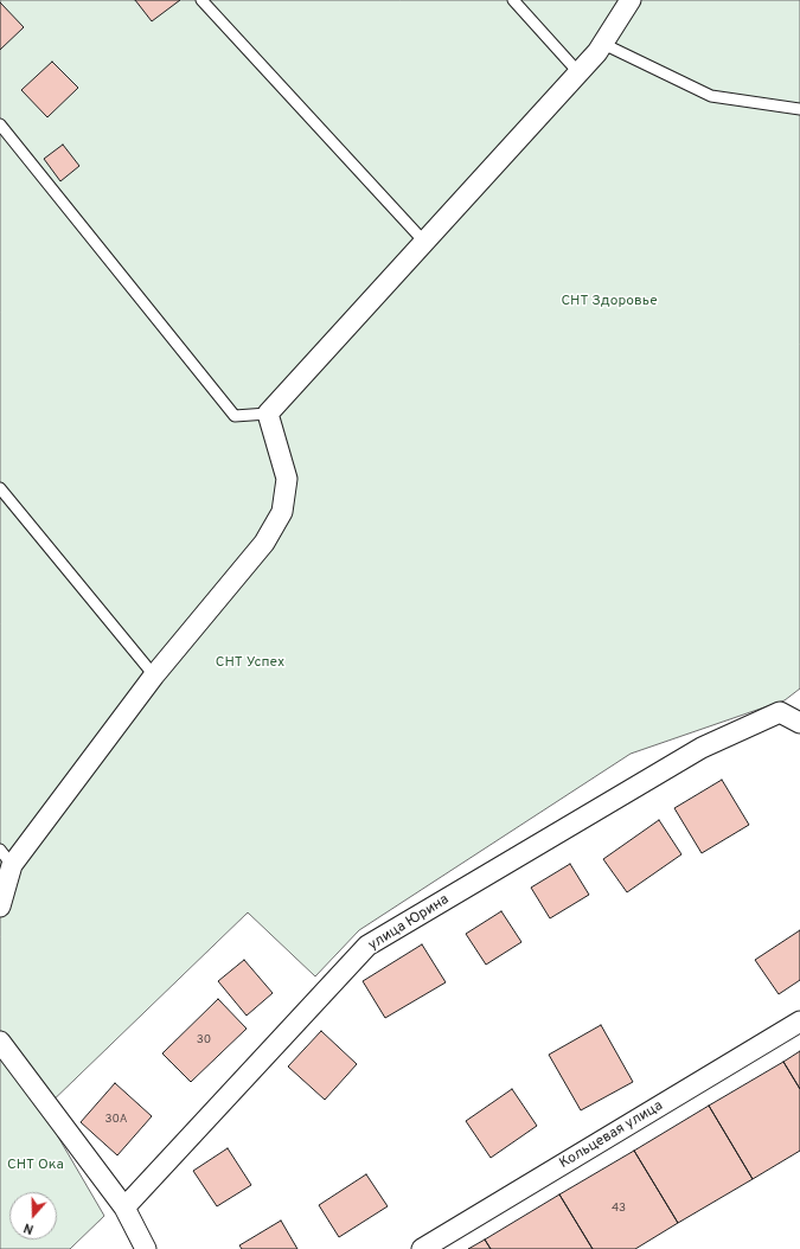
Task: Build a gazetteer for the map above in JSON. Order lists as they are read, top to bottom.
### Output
{
  "streets": {
    "street": ["улица Юрина", "Кольцевая улица"]
  },
  "parks": ["СНТ Здоровье", "СНТ Успех", "СНТ Ока"],
  "house_numbers": ["30", "30А", "43"],
  "north": "bottom"
}
